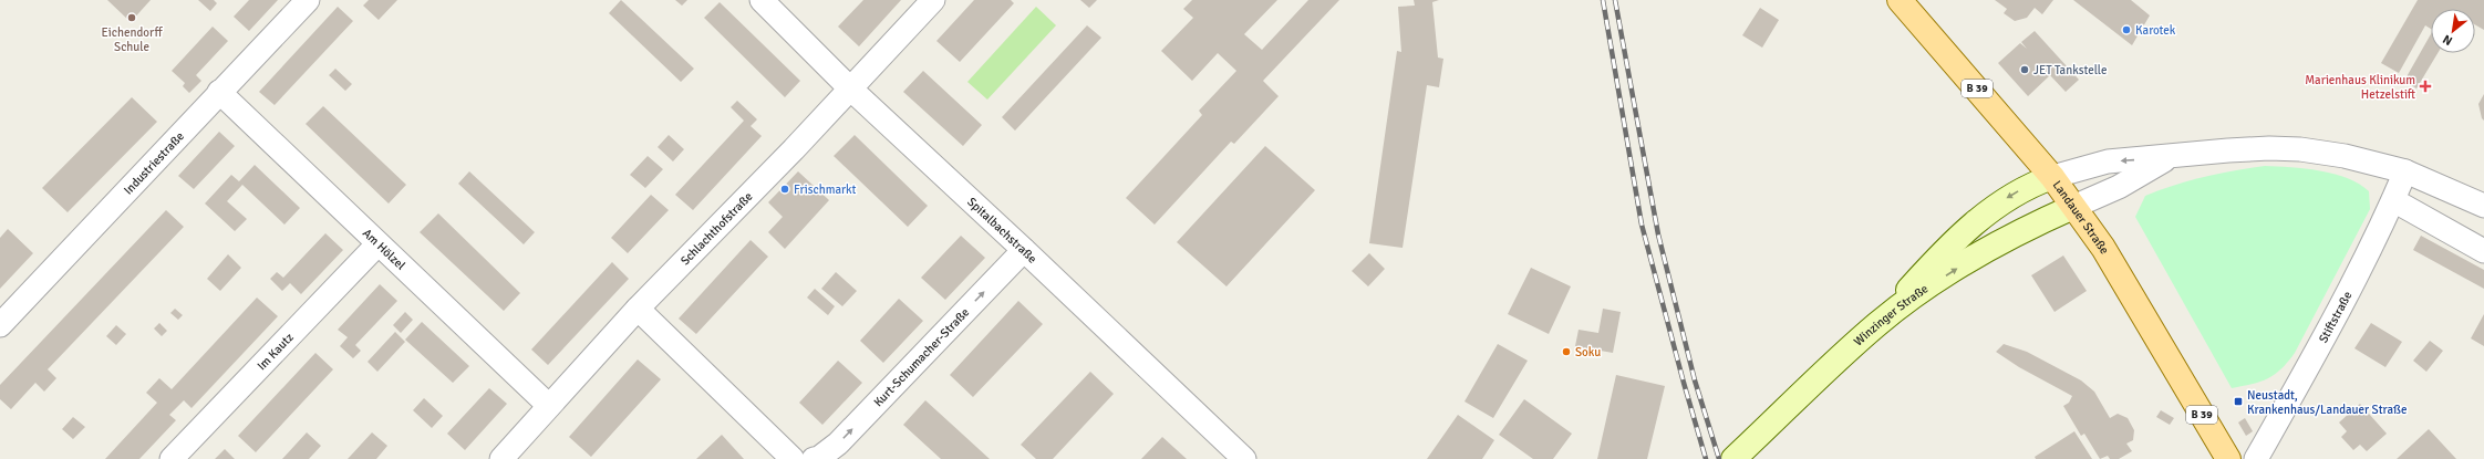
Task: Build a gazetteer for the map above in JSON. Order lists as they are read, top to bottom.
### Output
{
  "streets": {
    "main road": ["B 39", "Landauer Straße"],
    "street": [
      "Industriestraße",
      "Schlachthofstraße",
      "Spitalbachstraße",
      "Am Hölzel",
      "Winzinger Straße",
      "Stiftstraße",
      "Im Kautz",
      "Kurt-Schumacher-Straße"
    ]
  },
  "crossings": [
    ["Industriestraße", "Am Hölzel"],
    ["Landauer Straße", "Winzinger Straße"],
    ["Schlachthofstraße", "Spitalbachstraße"],
    ["Schlachthofstraße", "Am Hölzel"],
    ["Spitalbachstraße", "Kurt-Schumacher-Straße"],
    ["Am Hölzel", "Im Kautz"]
  ],
  "one_way": ["Kurt-Schumacher-Straße"],
  "places": {
    "other": [
      "Eichendorff Schule",
      "Karotek",
      "JET Tankstelle",
      "Frischmarkt",
      "Soku"
    ],
    "health": ["Marienhaus Klinikum Hetzelstift"],
    "transit": ["Neustadt, Krankenhaus/Landauer Straße"]
  },
  "north": "bottom left"
}
